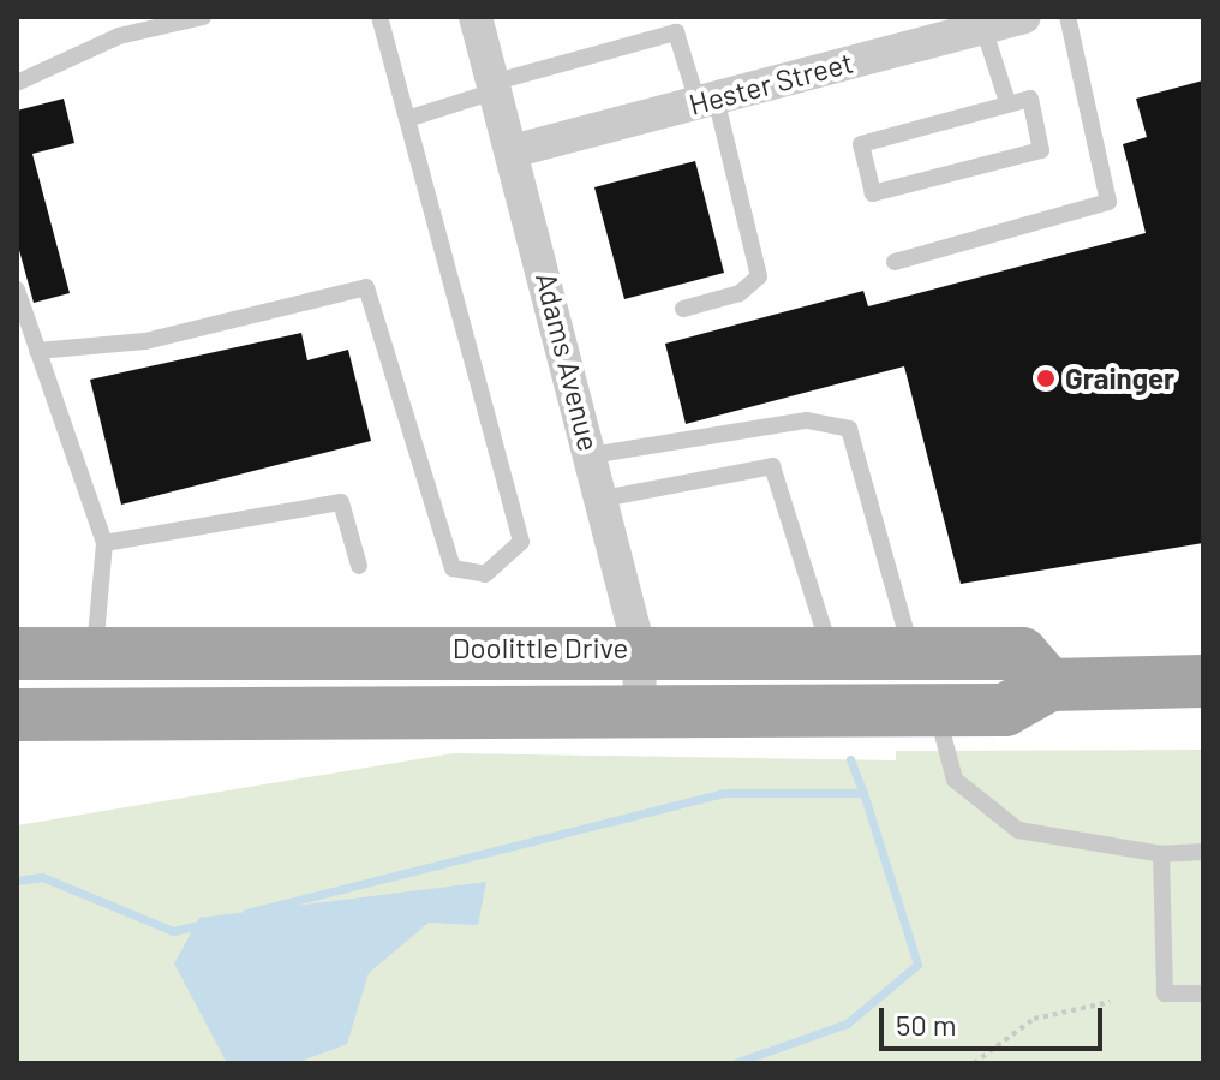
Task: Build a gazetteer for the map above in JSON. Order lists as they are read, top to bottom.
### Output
{
  "streets": {
    "main road": ["Doolittle Drive"],
    "street": ["Hester Street", "Adams Avenue"]
  },
  "crossings": [
    ["Hester Street", "Adams Avenue"],
    ["Adams Avenue", "Doolittle Drive"]
  ],
  "places": ["Grainger"],
  "scale_bar": "50 m"
}
